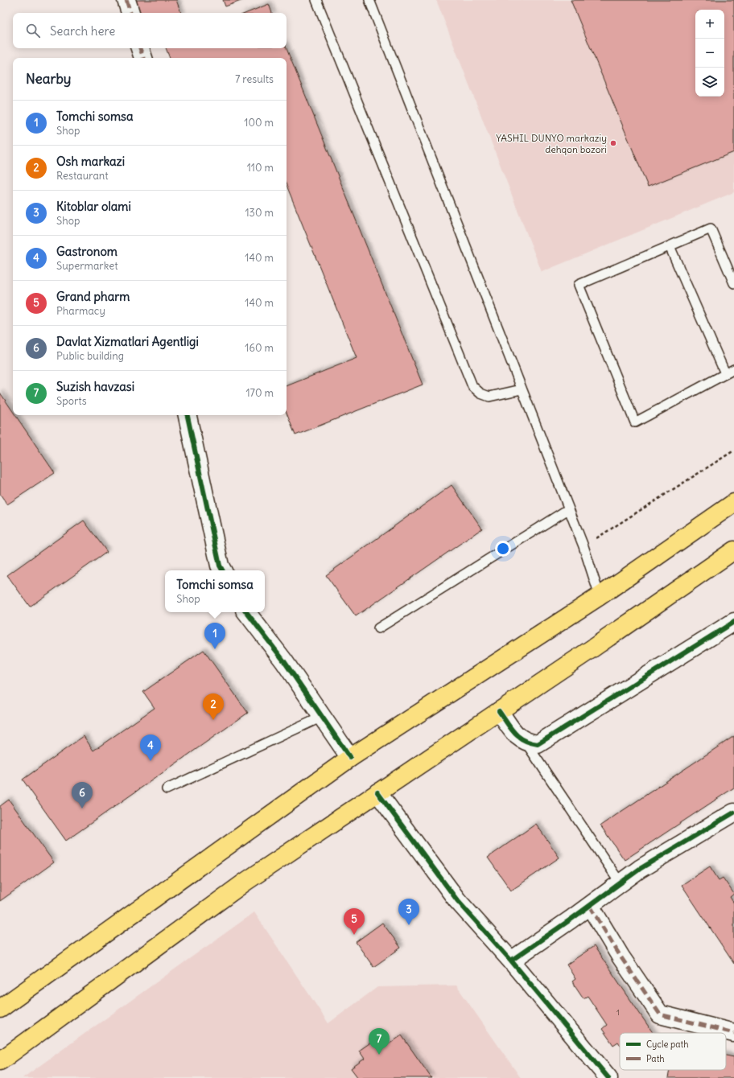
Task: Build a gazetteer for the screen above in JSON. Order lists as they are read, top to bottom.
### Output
{
  "places": ["YASHIL DUNYO markaziy dehqon bozori"],
  "house_numbers": ["1"],
  "legend": ["Cycle path", "Path"],
  "page": {
    "map_buttons": ["+", "−"],
    "search": "Search here",
    "heading": ["Nearby", "7 results"],
    "list": [
      {
        "mark": "1",
        "name": "Tomchi somsa",
        "note": "Shop",
        "value": "100 m"
      },
      {
        "mark": "2",
        "name": "Osh markazi",
        "note": "Restaurant",
        "value": "110 m"
      },
      {
        "mark": "3",
        "name": "Kitoblar olami",
        "note": "Shop",
        "value": "130 m"
      },
      {
        "mark": "4",
        "name": "Gastronom",
        "note": "Supermarket",
        "value": "140 m"
      },
      {
        "mark": "5",
        "name": "Grand pharm",
        "note": "Pharmacy",
        "value": "140 m"
      },
      {
        "mark": "6",
        "name": "Davlat Xizmatlari Agentligi",
        "note": "Public building",
        "value": "160 m"
      },
      {
        "mark": "7",
        "name": "Suzish havzasi",
        "note": "Sports",
        "value": "170 m"
      }
    ],
    "popup": ["Tomchi somsa", "Shop"],
    "pins": [
      "1",
      "2",
      "4",
      "6",
      "3",
      "5",
      "7"
    ]
  }
}
